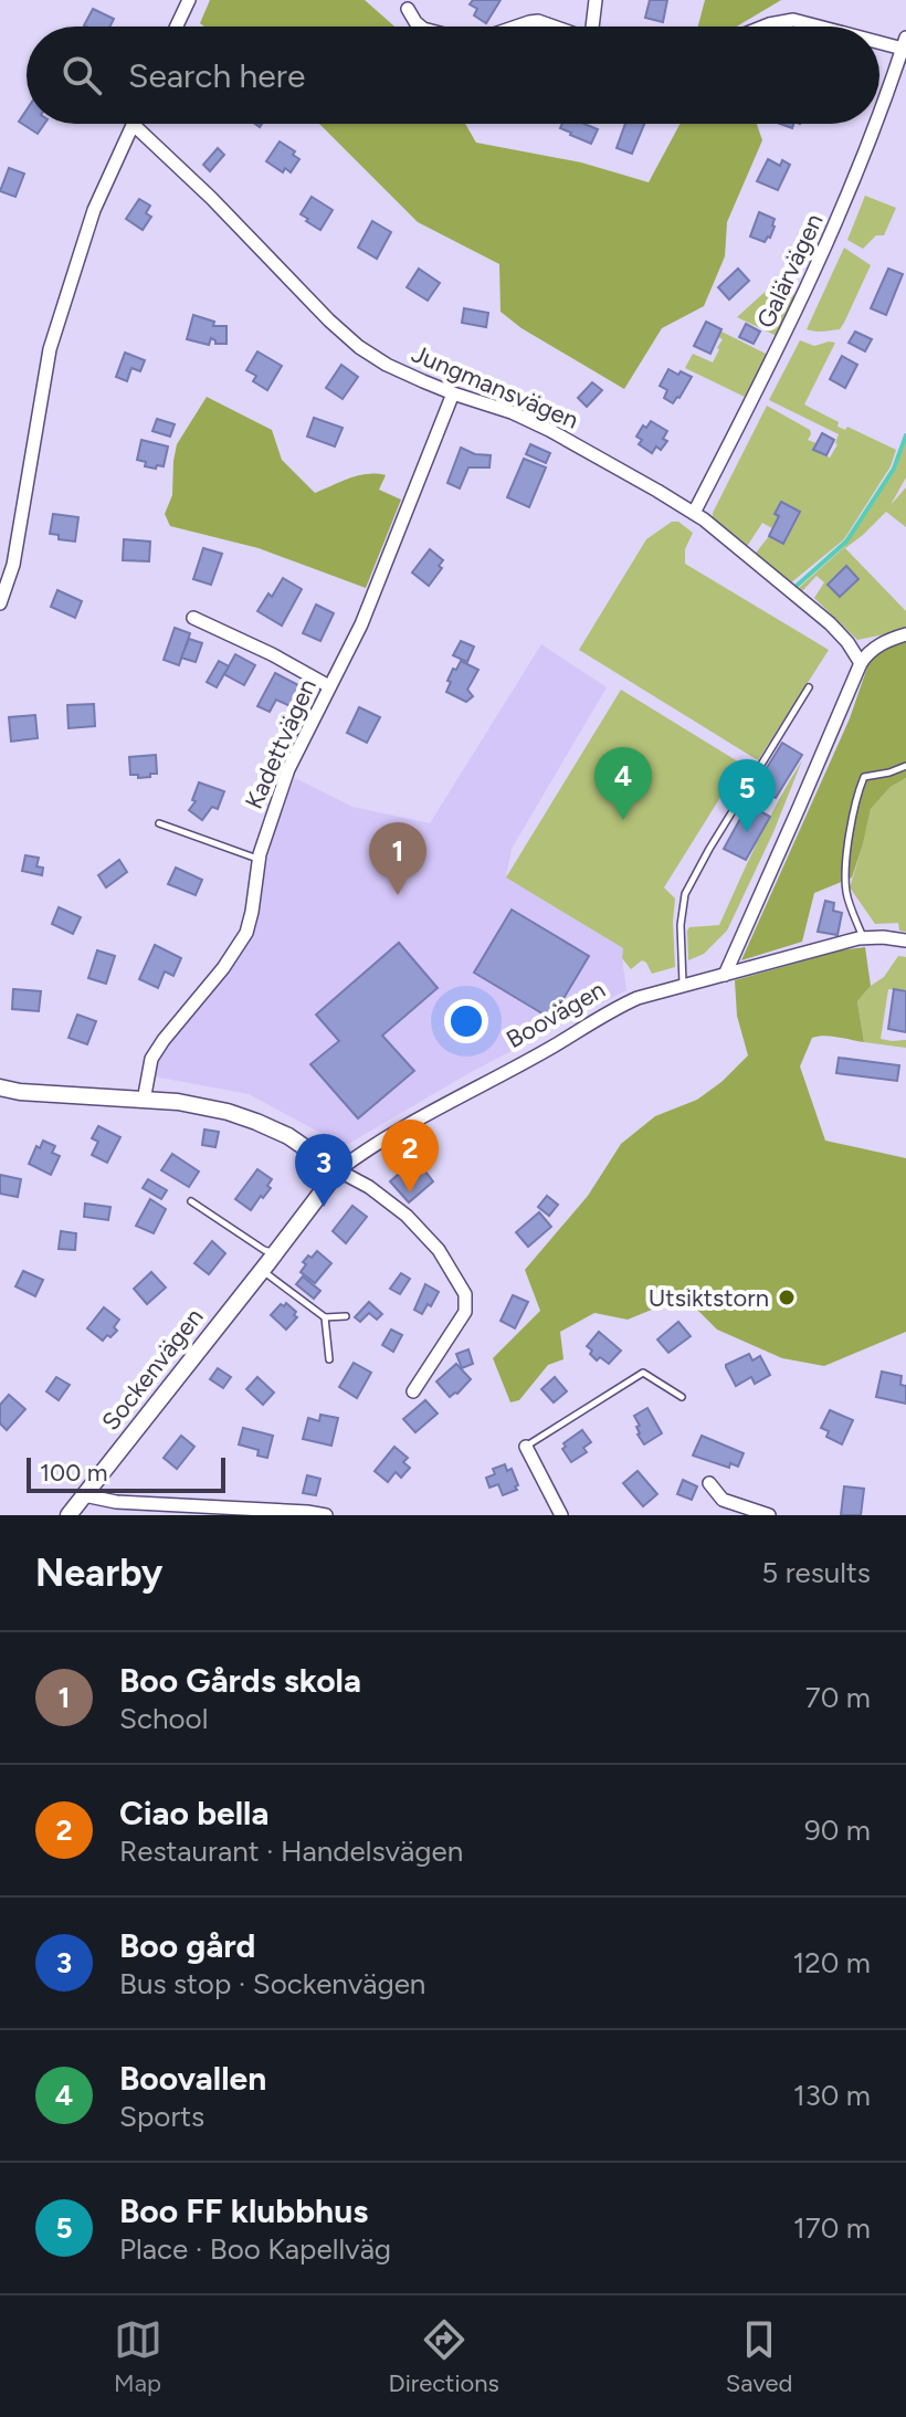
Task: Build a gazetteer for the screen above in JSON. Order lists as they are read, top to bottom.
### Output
{
  "streets": {
    "street": [
      "Galärvägen",
      "Jungmansvägen",
      "Kadettvägen",
      "Boovägen",
      "Sockenvägen"
    ]
  },
  "crossings": [
    ["Galärvägen", "Jungmansvägen"],
    ["Jungmansvägen", "Kadettvägen"],
    ["Boovägen", "Sockenvägen"]
  ],
  "places": ["Utsiktstorn"],
  "scale_bar": "100 m",
  "page": {
    "search": "Search here",
    "pins": [
      "4",
      "5",
      "1",
      "2",
      "3"
    ],
    "scale": "100 m",
    "heading": ["Nearby", "5 results"],
    "list": [
      {
        "mark": "1",
        "name": "Boo Gårds skola",
        "note": "School",
        "value": "70 m"
      },
      {
        "mark": "2",
        "name": "Ciao bella",
        "note": "Restaurant · Handelsvägen",
        "value": "90 m"
      },
      {
        "mark": "3",
        "name": "Boo gård",
        "note": "Bus stop · Sockenvägen",
        "value": "120 m"
      },
      {
        "mark": "4",
        "name": "Boovallen",
        "note": "Sports",
        "value": "130 m"
      },
      {
        "mark": "5",
        "name": "Boo FF klubbhus",
        "note": "Place · Boo Kapellväg",
        "value": "170 m"
      }
    ],
    "nav": ["Map", "Directions", "Saved"]
  }
}
